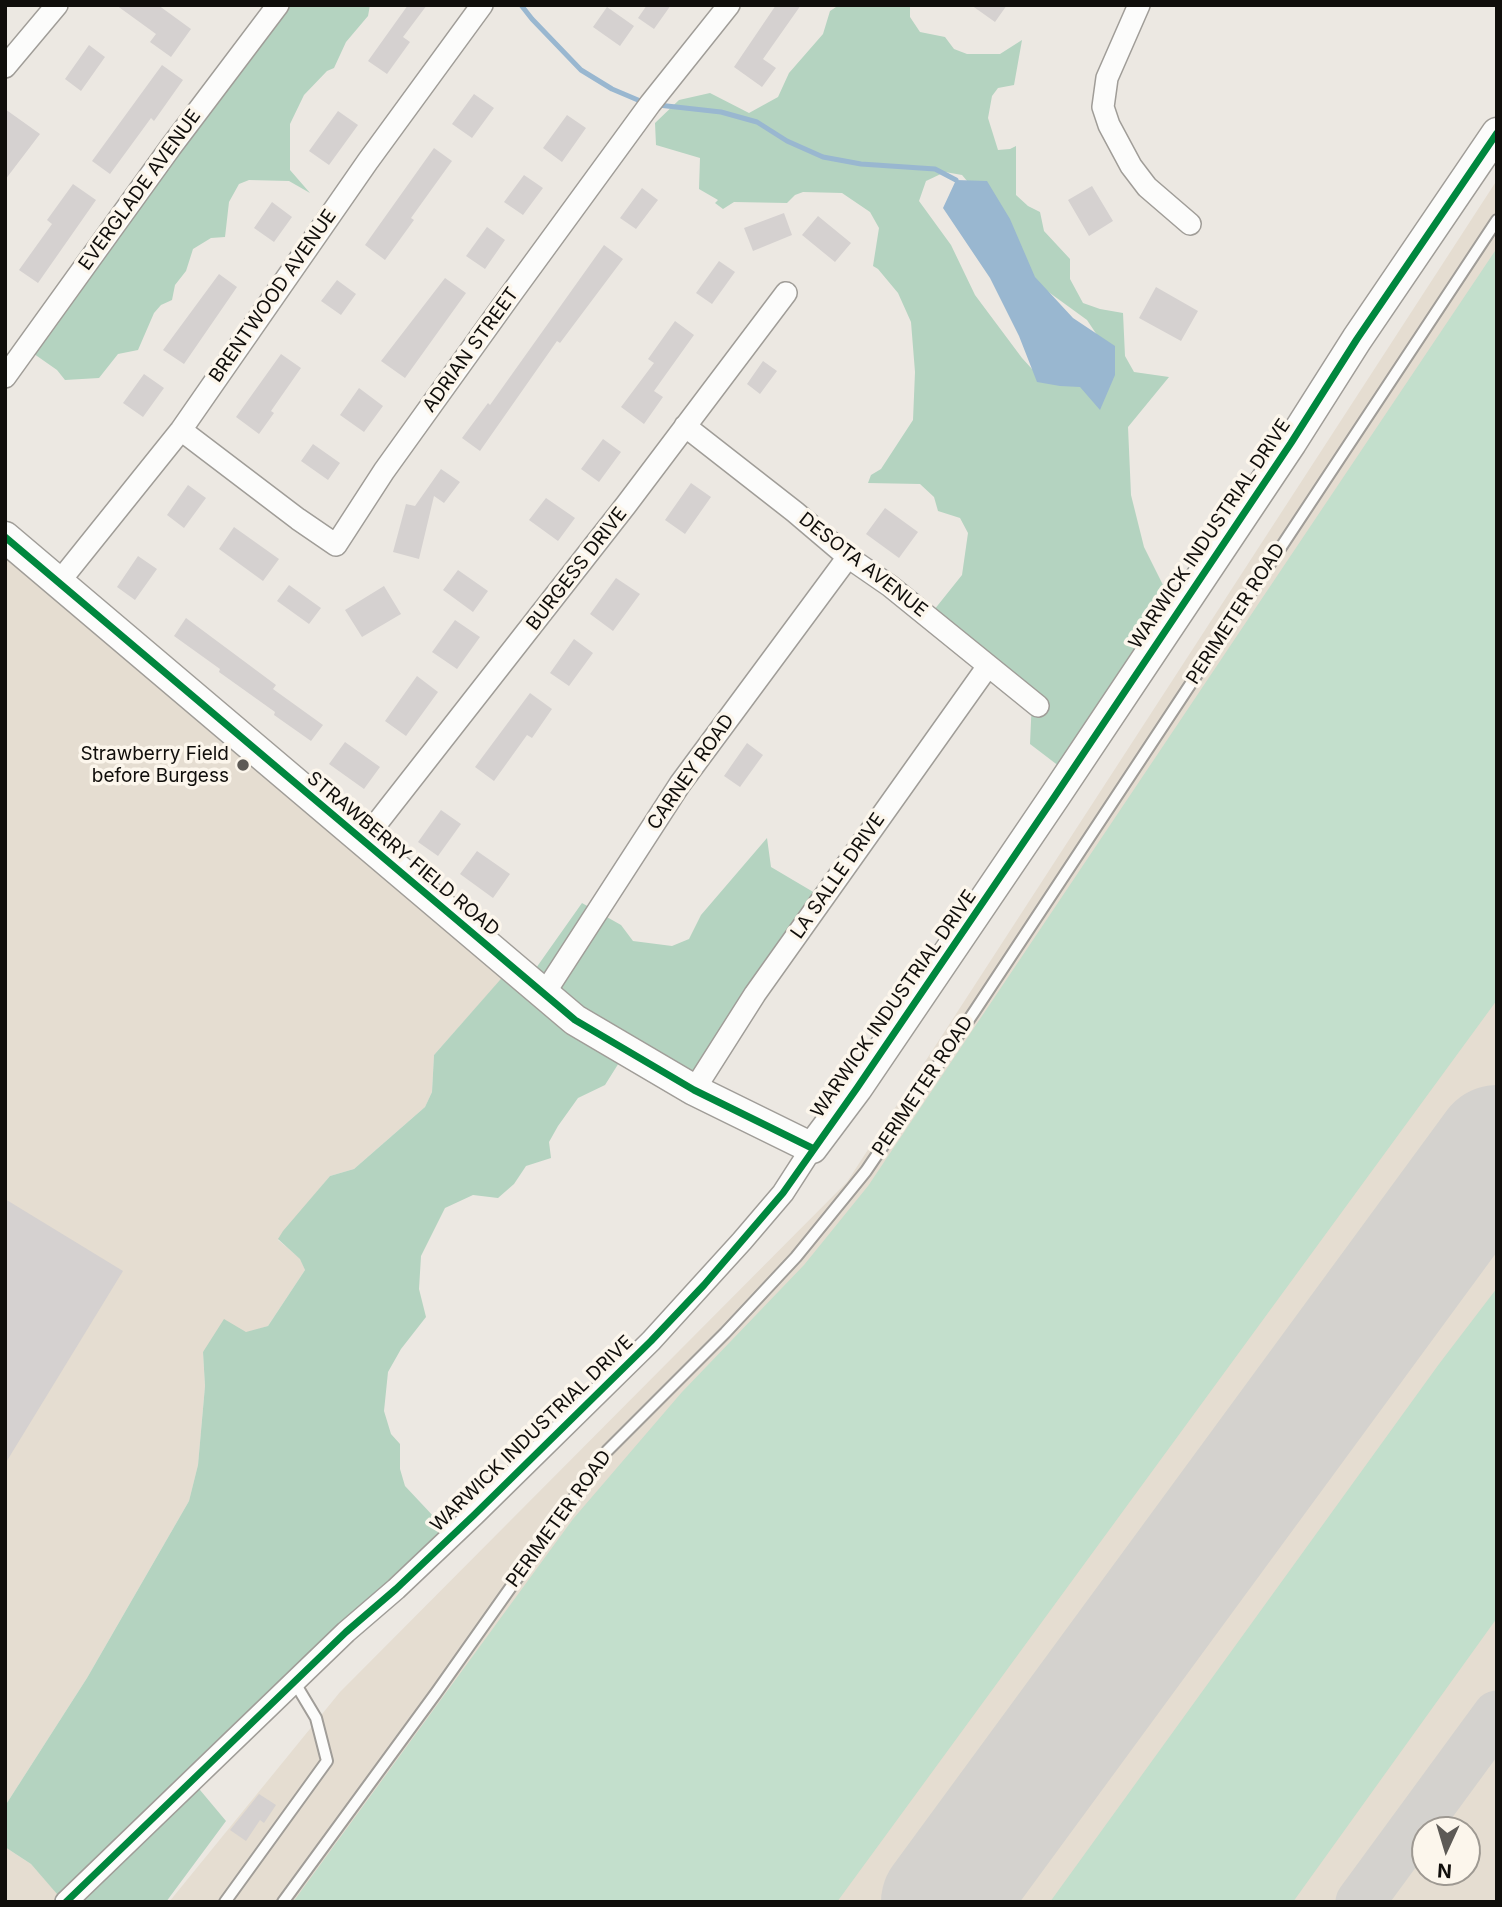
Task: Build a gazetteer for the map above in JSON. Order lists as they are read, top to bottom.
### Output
{
  "streets": {
    "street": [
      "EVERGLADE AVENUE",
      "BRENTWOOD AVENUE",
      "ADRIAN STREET",
      "WARWICK INDUSTRIAL DRIVE",
      "DESOTA AVENUE",
      "BURGESS DRIVE",
      "CARNEY ROAD",
      "STRAWBERRY FIELD ROAD",
      "LA SALLE DRIVE"
    ],
    "lane": ["PERIMETER ROAD"]
  },
  "crossings": [
    ["BRENTWOOD AVENUE", "ADRIAN STREET"],
    ["BRENTWOOD AVENUE", "STRAWBERRY FIELD ROAD"],
    ["WARWICK INDUSTRIAL DRIVE", "STRAWBERRY FIELD ROAD"],
    ["DESOTA AVENUE", "BURGESS DRIVE"],
    ["DESOTA AVENUE", "CARNEY ROAD"],
    ["DESOTA AVENUE", "LA SALLE DRIVE"],
    ["BURGESS DRIVE", "STRAWBERRY FIELD ROAD"],
    ["CARNEY ROAD", "STRAWBERRY FIELD ROAD"],
    ["STRAWBERRY FIELD ROAD", "LA SALLE DRIVE"]
  ],
  "places": ["Strawberry Field before Burgess"],
  "north": "bottom"
}
